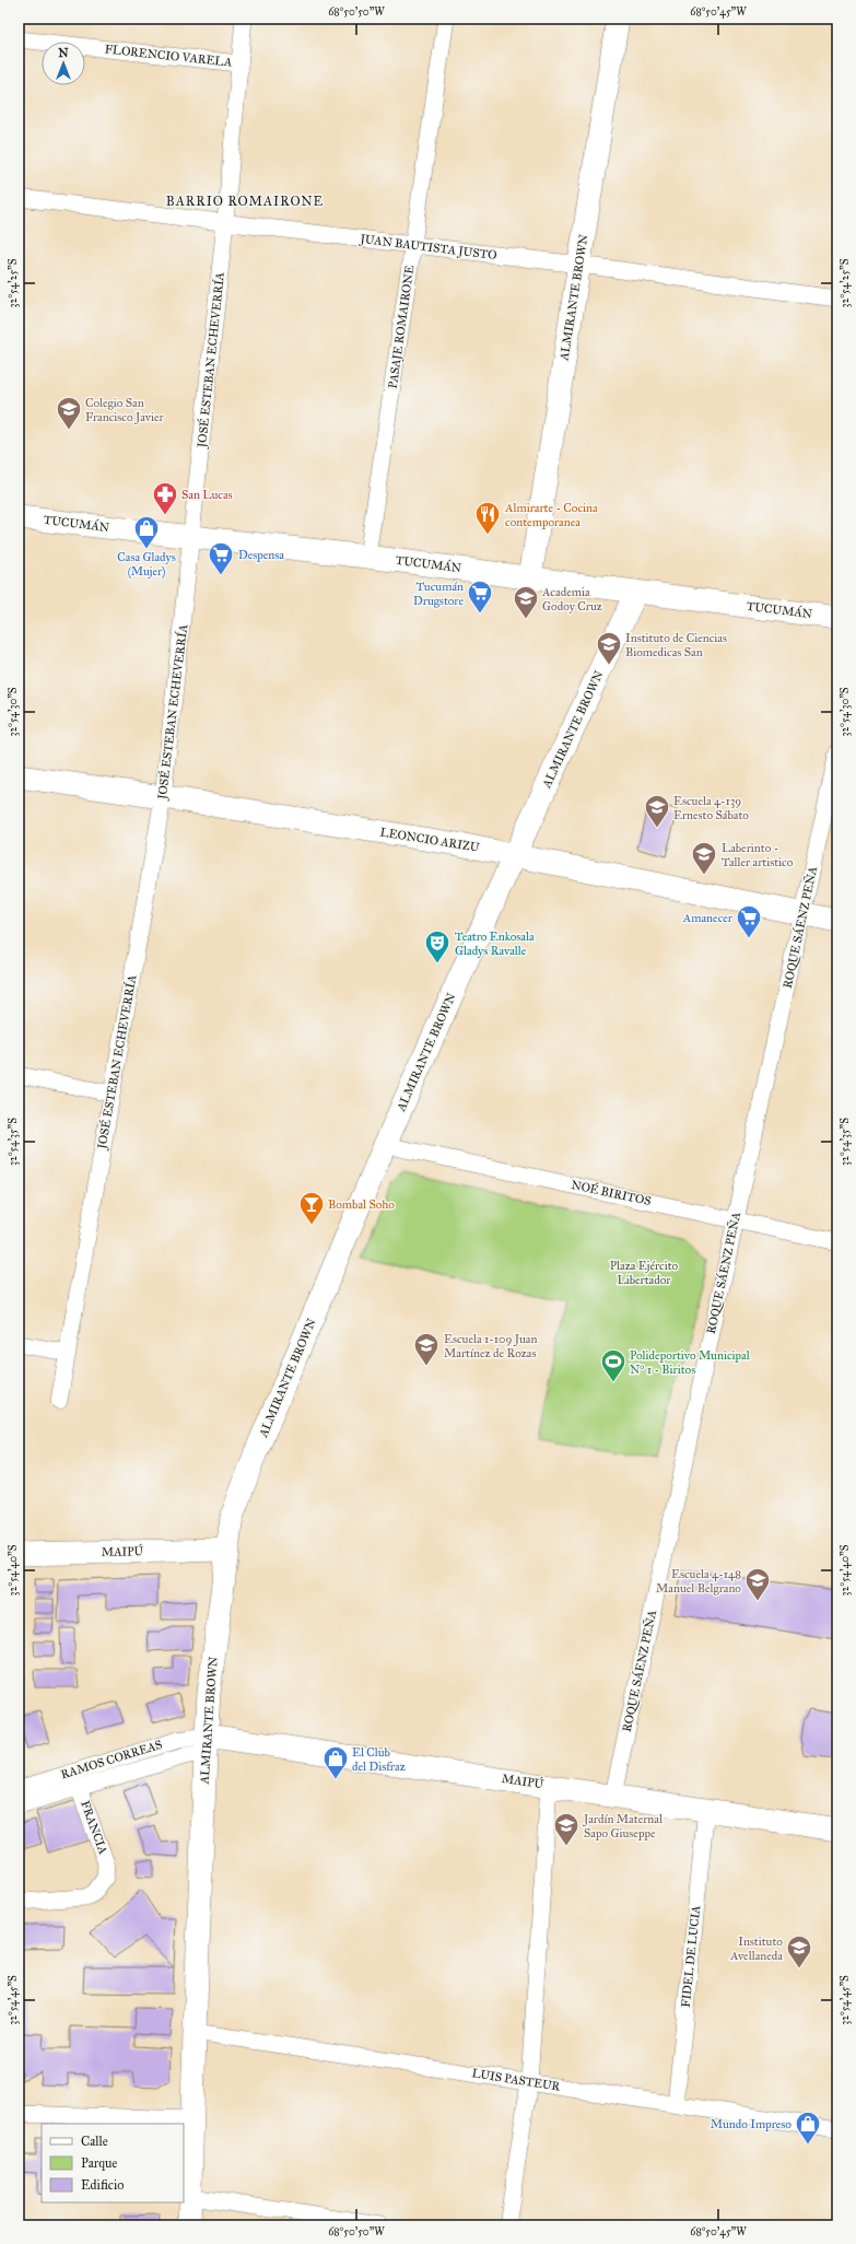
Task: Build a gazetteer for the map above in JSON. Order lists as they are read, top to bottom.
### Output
{
  "streets": {
    "street": [
      "FLORENCIO VARELA",
      "JUAN BAUTISTA JUSTO",
      "ALMIRANTE BROWN",
      "PASAJE ROMAIRONE",
      "JOSÉ ESTEBAN ECHEVERRÍA",
      "TUCUMÁN",
      "LEONCIO ARIZU",
      "ROQUE SÁENZ PEÑA",
      "NOÉ BIRITOS",
      "MAIPÚ",
      "RAMOS CORREAS",
      "FRANCIA",
      "FIDEL DE LUCIA",
      "LUIS PASTEUR"
    ]
  },
  "crossings": [
    ["FLORENCIO VARELA", "JOSÉ ESTEBAN ECHEVERRÍA"],
    ["JUAN BAUTISTA JUSTO", "ALMIRANTE BROWN"],
    ["JUAN BAUTISTA JUSTO", "PASAJE ROMAIRONE"],
    ["JUAN BAUTISTA JUSTO", "JOSÉ ESTEBAN ECHEVERRÍA"],
    ["ALMIRANTE BROWN", "TUCUMÁN"],
    ["ALMIRANTE BROWN", "LEONCIO ARIZU"],
    ["ALMIRANTE BROWN", "NOÉ BIRITOS"],
    ["ALMIRANTE BROWN", "MAIPÚ"],
    ["ALMIRANTE BROWN", "RAMOS CORREAS"],
    ["ALMIRANTE BROWN", "LUIS PASTEUR"],
    ["PASAJE ROMAIRONE", "TUCUMÁN"],
    ["JOSÉ ESTEBAN ECHEVERRÍA", "TUCUMÁN"],
    ["JOSÉ ESTEBAN ECHEVERRÍA", "LEONCIO ARIZU"],
    ["LEONCIO ARIZU", "ROQUE SÁENZ PEÑA"],
    ["ROQUE SÁENZ PEÑA", "NOÉ BIRITOS"],
    ["ROQUE SÁENZ PEÑA", "MAIPÚ"],
    ["MAIPÚ", "RAMOS CORREAS"],
    ["MAIPÚ", "FIDEL DE LUCIA"],
    ["RAMOS CORREAS", "FRANCIA"],
    ["FIDEL DE LUCIA", "LUIS PASTEUR"]
  ],
  "districts": ["BARRIO ROMAIRONE"],
  "parks": ["Plaza Ejército Libertador"],
  "places": {
    "school or university": [
      "Colegio San Francisco Javier",
      "Academia Godoy Cruz",
      "Instituto de Ciencias Biomedicas San",
      "Escuela 4-139 Ernesto Sábato",
      "Laberinto - Taller artistico",
      "Escuela 1-109 Juan Martínez de Rozas",
      "Escuela 4-148 Manuel Belgrano",
      "Jardín Maternal Sapo Giuseppe",
      "Instituto Avellaneda"
    ],
    "pharmacy": ["San Lucas"],
    "restaurant": ["Almirarte - Cocina contemporanea"],
    "shop": ["Casa Gladys (Mujer)", "El Club del Disfraz", "Mundo Impreso"],
    "supermarket": ["Despensa", "Tucumán Drugstore", "Amanecer"],
    "theatre": ["Teatro Enkosala Gladys Ravalle"],
    "bar": ["Bombal Soho"],
    "sports": ["Polideportivo Municipal N° 1 - Biritos"]
  },
  "legend": ["Calle", "Parque", "Edificio"],
  "north": "top",
  "coordinates": [
    "68°50'50\"W",
    "68°50'45\"W",
    "32°54'25\"S",
    "32°54'30\"S",
    "32°54'35\"S",
    "32°54'40\"S",
    "32°54'45\"S"
  ]
}
